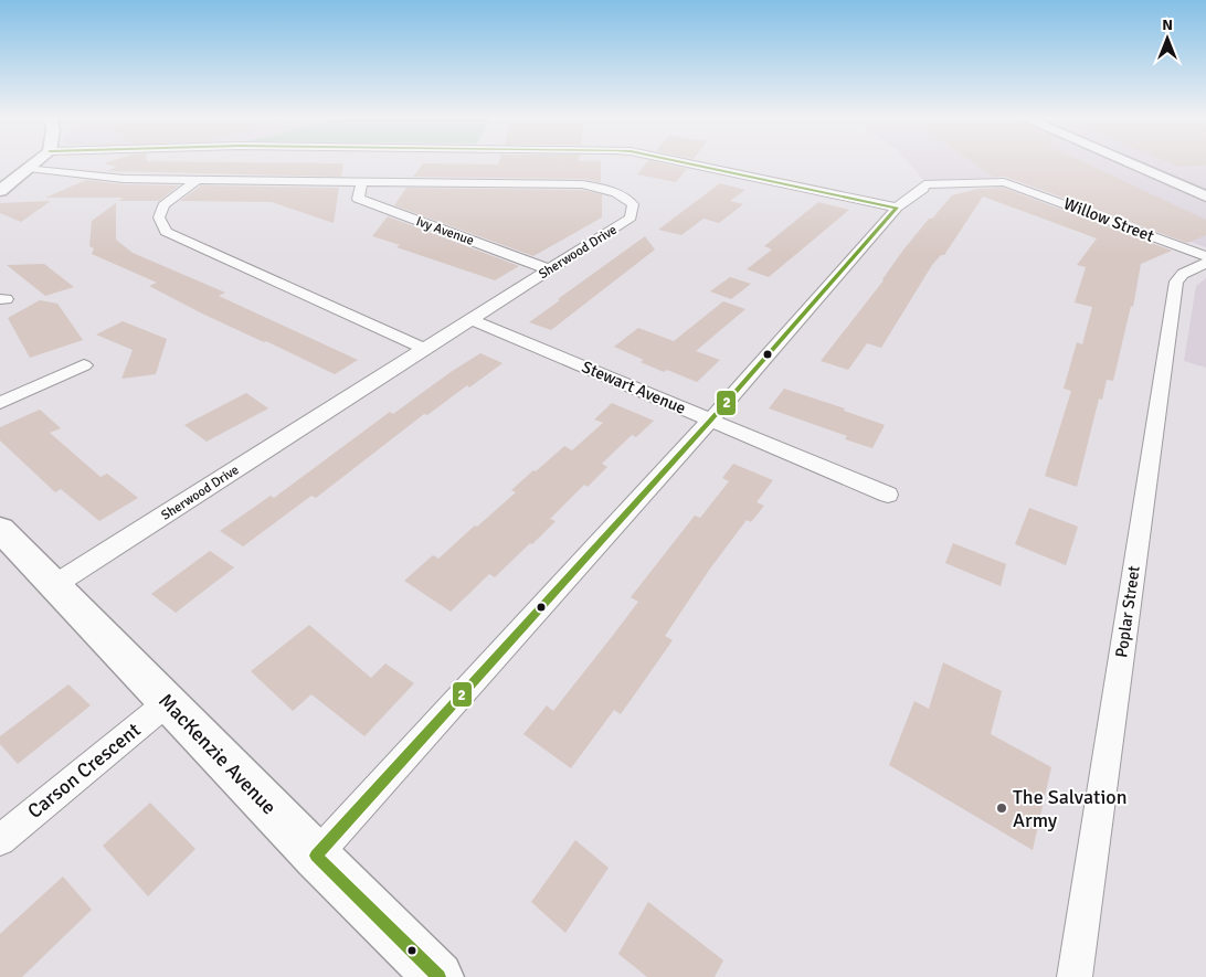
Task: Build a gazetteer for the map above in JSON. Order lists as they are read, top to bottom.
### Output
{
  "streets": {
    "street": [
      "Willow Street",
      "Ivy Avenue",
      "Sherwood Drive",
      "Stewart Avenue",
      "Poplar Street",
      "MacKenzie Avenue",
      "Carson Crescent"
    ]
  },
  "crossings": [
    ["Willow Street", "Stewart Avenue"],
    ["Willow Street", "MacKenzie Avenue"],
    ["Ivy Avenue", "Sherwood Drive"],
    ["Sherwood Drive", "Stewart Avenue"],
    ["Sherwood Drive", "MacKenzie Avenue"],
    ["MacKenzie Avenue", "Carson Crescent"]
  ],
  "places": ["The Salvation Army"],
  "lines": ["transit line 2"],
  "north": "top"
}
